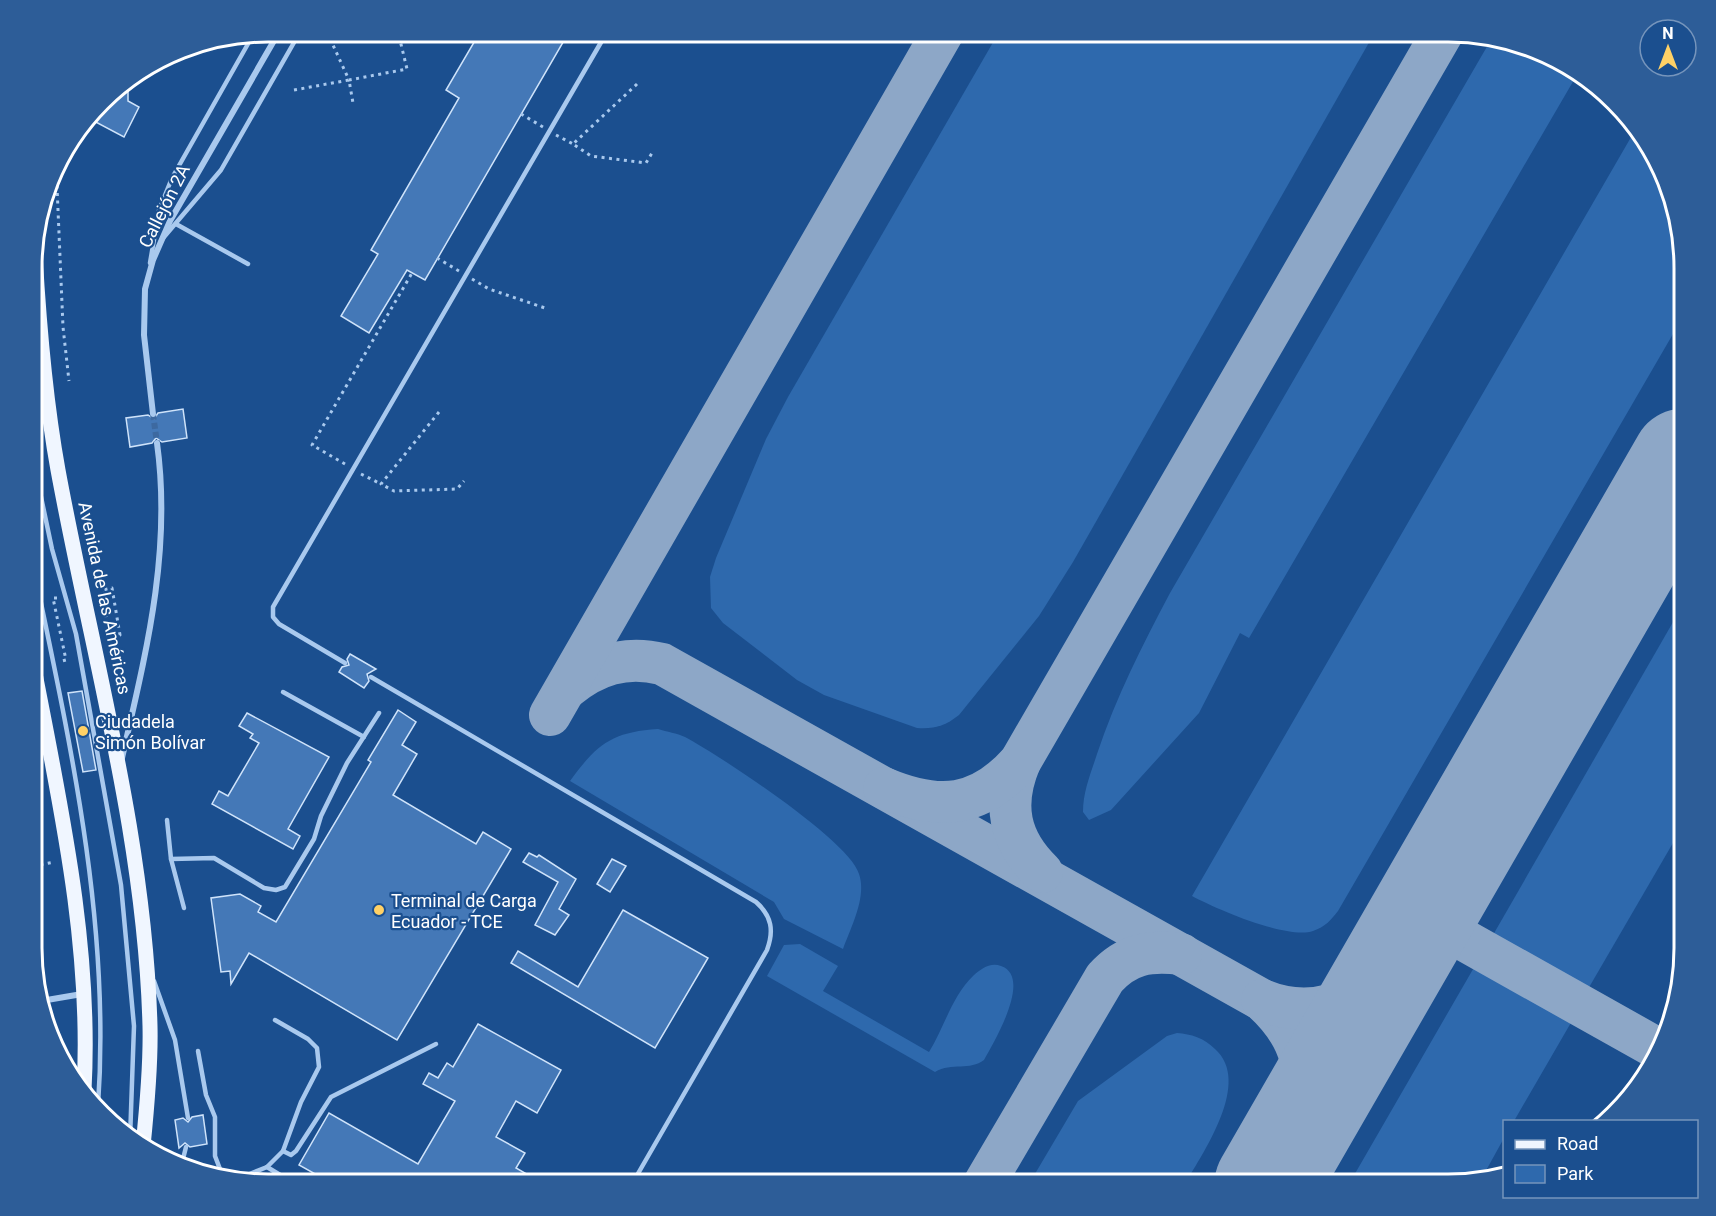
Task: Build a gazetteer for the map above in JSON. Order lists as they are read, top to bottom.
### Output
{
  "streets": {
    "main road": ["Avenida de las Américas"],
    "street": ["Callejón 2A"]
  },
  "places": ["Ciudadela Simón Bolívar", "Terminal de Carga Ecuador - TCE"],
  "legend": ["Road", "Park"],
  "north": "top"
}
